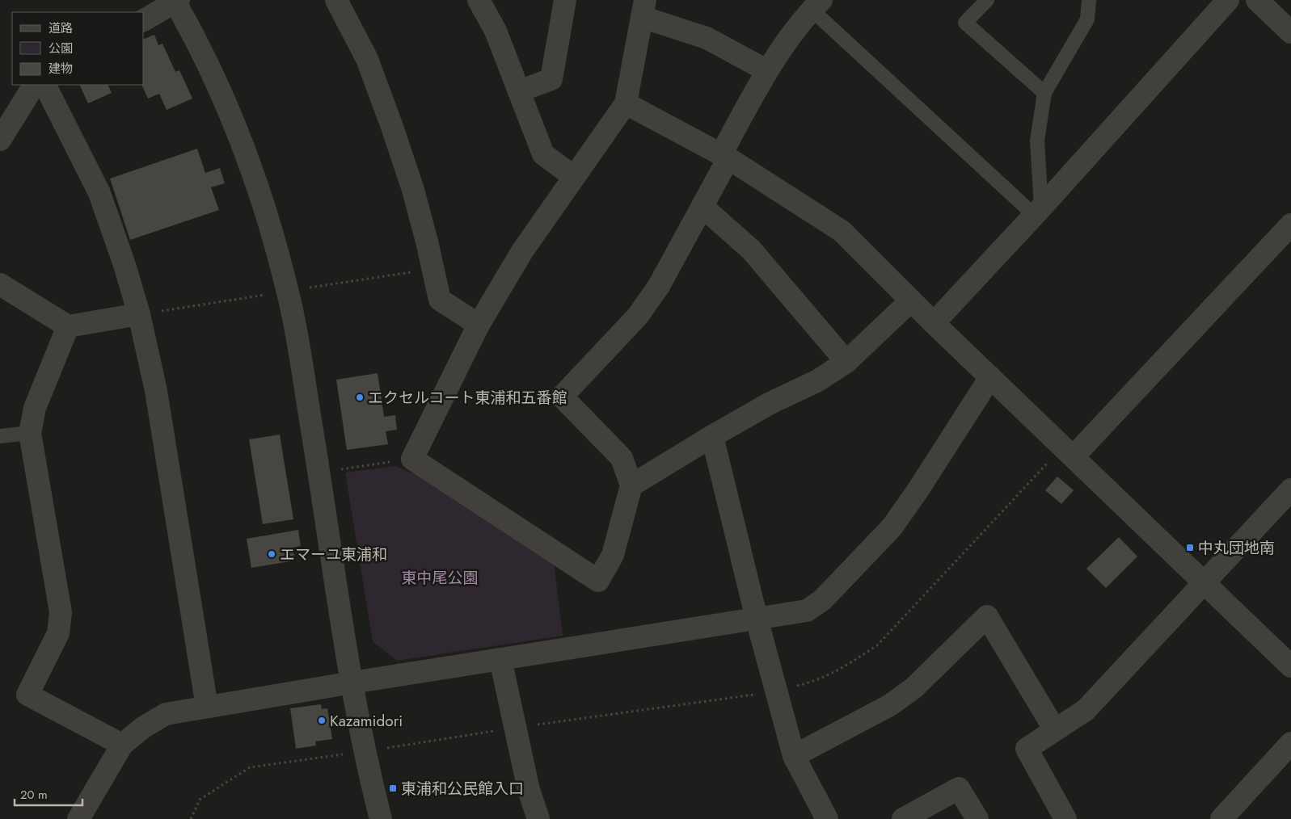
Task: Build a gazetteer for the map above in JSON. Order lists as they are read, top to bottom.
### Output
{
  "parks": ["東中尾公園"],
  "places": {
    "other": ["エクセルコート東浦和五番館", "エマーユ東浦和", "Kazamidori"],
    "transit": ["中丸団地南", "東浦和公民館入口"]
  },
  "legend": ["道路", "公園", "建物"],
  "scale_bar": "20 m"
}
